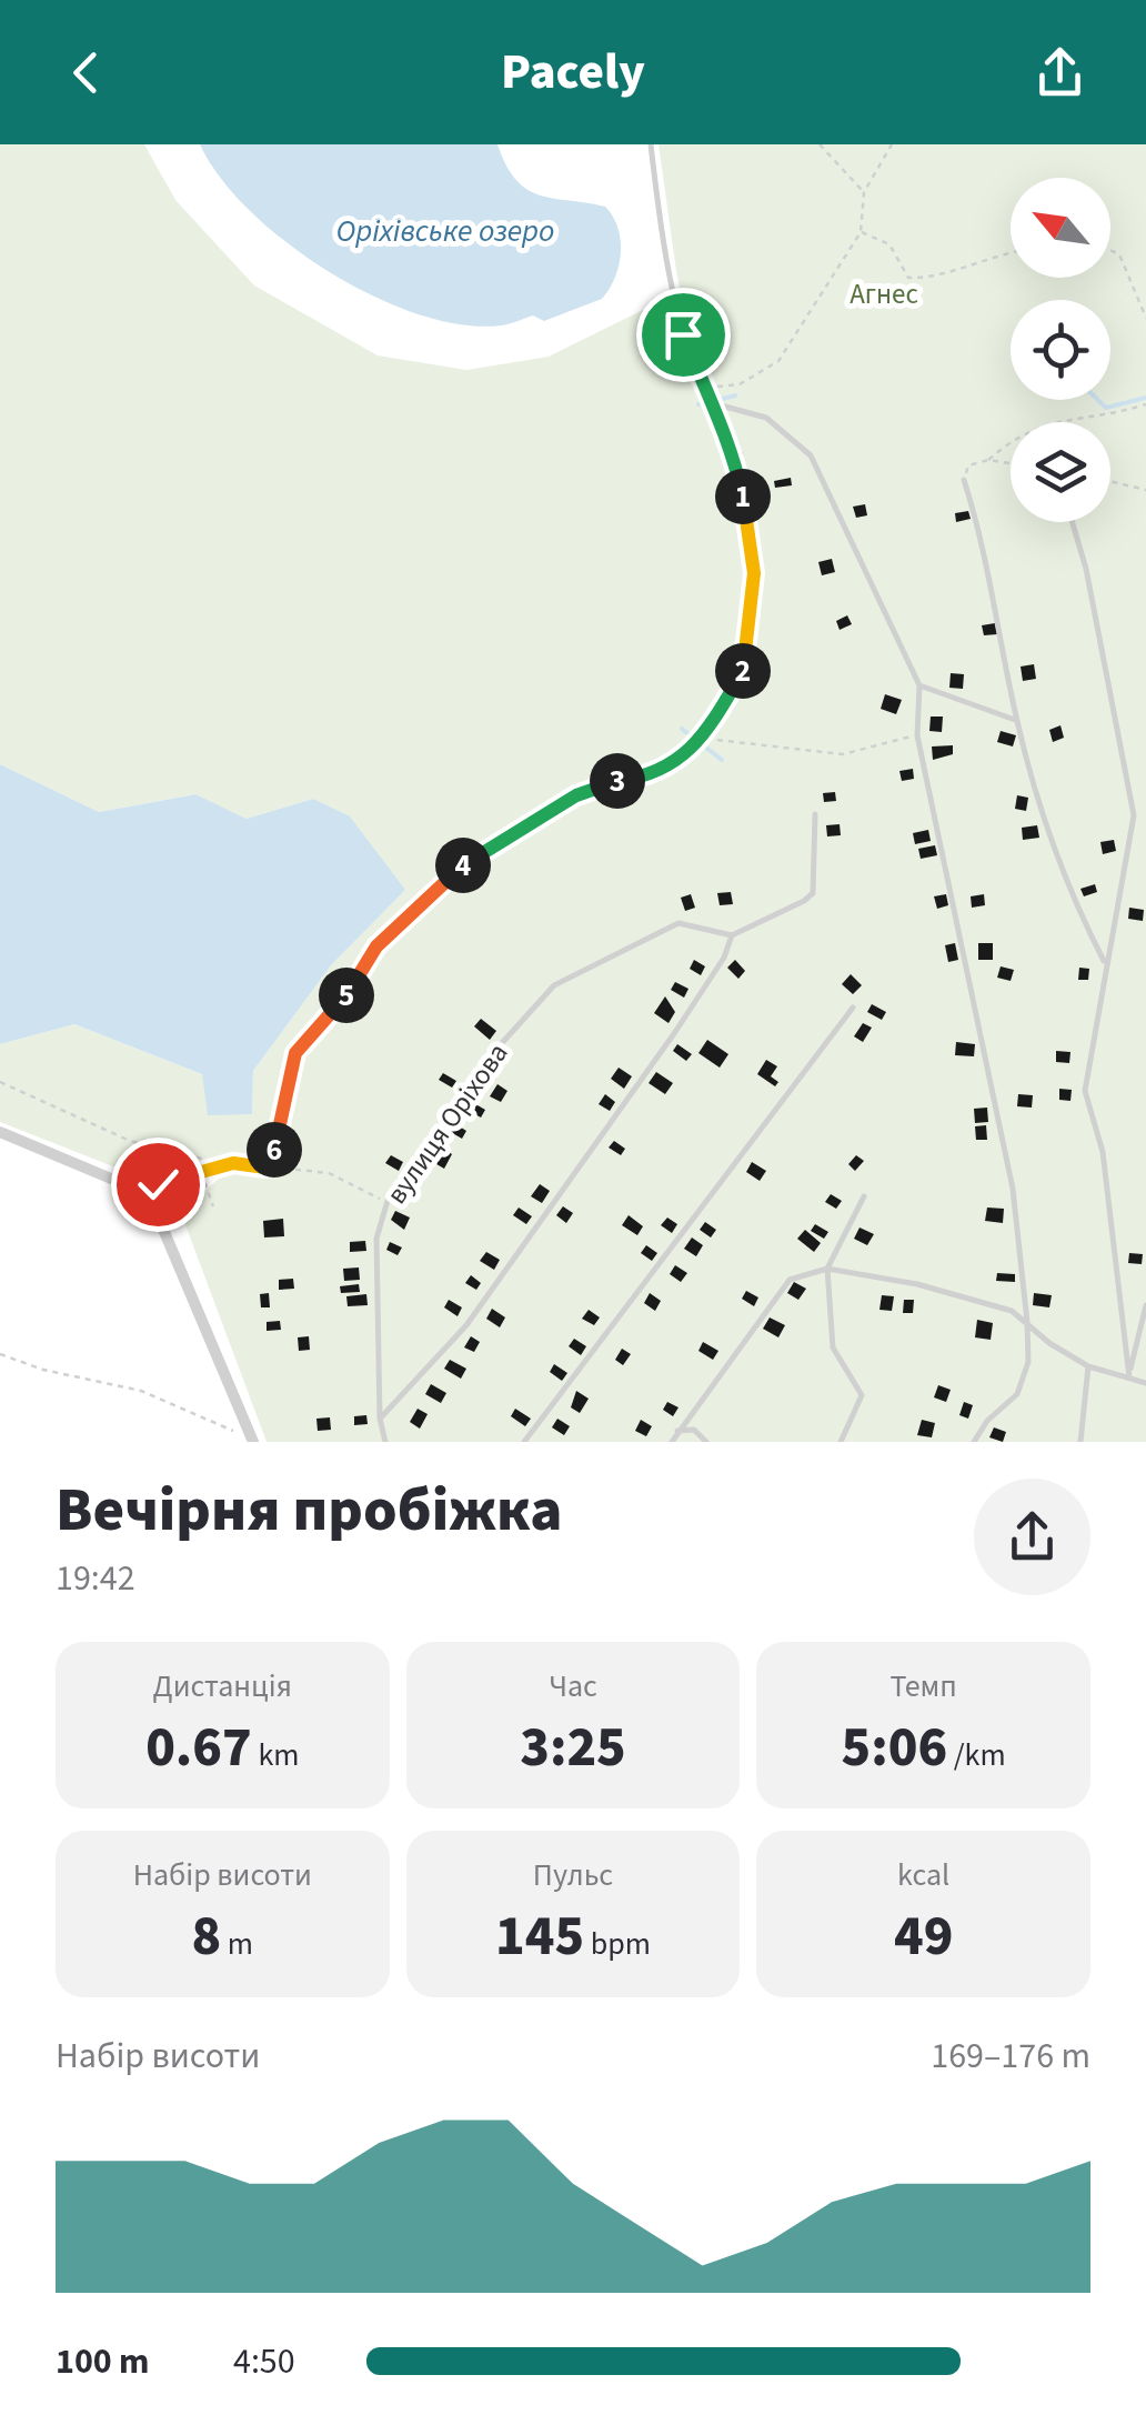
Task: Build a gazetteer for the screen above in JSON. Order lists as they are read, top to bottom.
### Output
{
  "streets": {
    "lane": ["вулиця Оріхова"]
  },
  "water": ["Оріхівське озеро"],
  "parks": ["Агнес"],
  "north": "top left",
  "page": {
    "header": "Pacely",
    "pins": [
      "1",
      "2",
      "3",
      "4",
      "5",
      "6"
    ],
    "heading": ["Вечірня пробіжка", "19:42"],
    "stats": [
      ["Дистанція", "0.67 km"],
      ["Час", "3:25"],
      ["Темп", "5:06 /km"],
      ["Набір висоти", "8 m"],
      ["Пульс", "145 bpm"],
      ["kcal", "49"]
    ],
    "chart": ["Набір висоти", "169–176 m"],
    "list": [
      {
        "name": "100 m",
        "note": "4:50"
      }
    ]
  }
}
